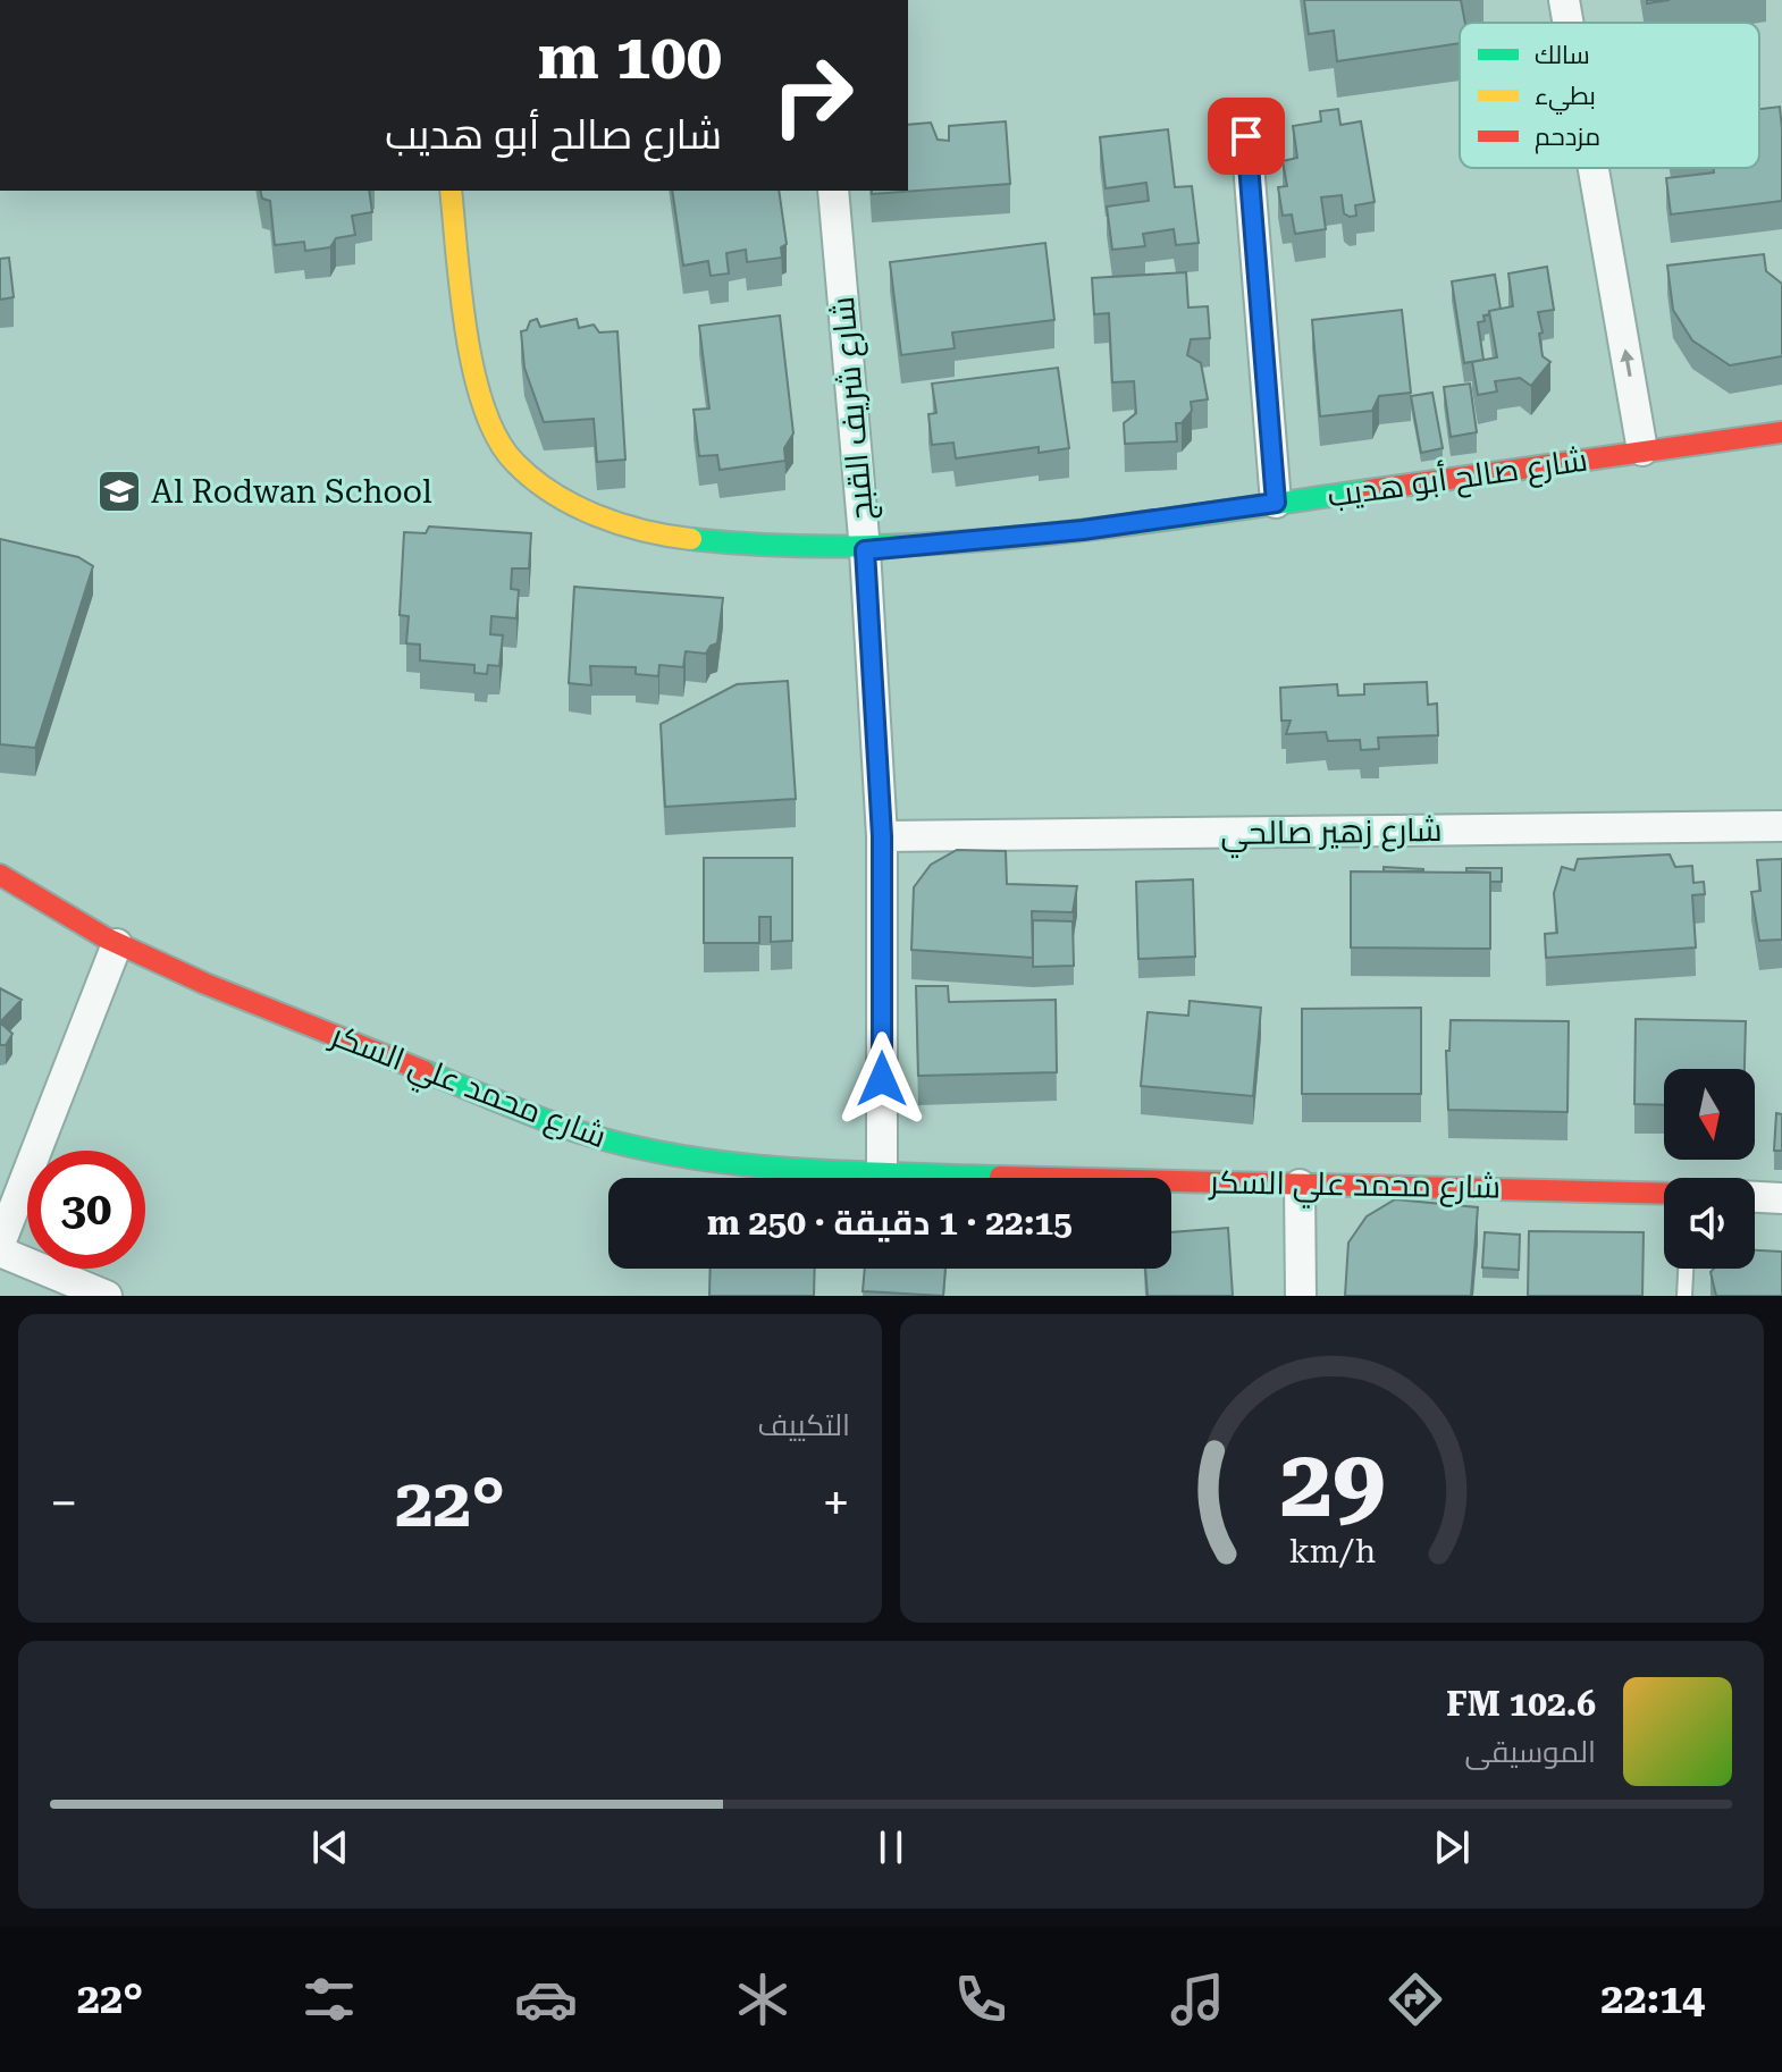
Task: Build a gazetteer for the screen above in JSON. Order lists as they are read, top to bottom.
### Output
{
  "streets": {
    "street": [
      "شارع شريف القبج",
      "شارع صالح أبو هديب",
      "شارع زهير صالحي",
      "شارع محمد علي السكر"
    ]
  },
  "crossings": [
    ["شارع شريف القبج", "شارع صالح أبو هديب"],
    ["شارع شريف القبج", "شارع زهير صالحي"],
    ["شارع شريف القبج", "شارع محمد علي السكر"]
  ],
  "places": {
    "school or university": ["Al Rodwan School"]
  },
  "legend": ["سالك", "بطيء", "مزدحم"],
  "north": "bottom",
  "page": {
    "turn": ["100 m", "شارع صالح أبو هديب"],
    "limit": "30",
    "trip": "22:15 · 1 دقيقة · 250 m",
    "tile": "التكييف",
    "heat": ["−", "22°", "+"],
    "song": ["102.6 FM", "الموسيقى"],
    "tabs": ["22:14", "22°"],
    "gauge": ["29", "km/h"]
  }
}
